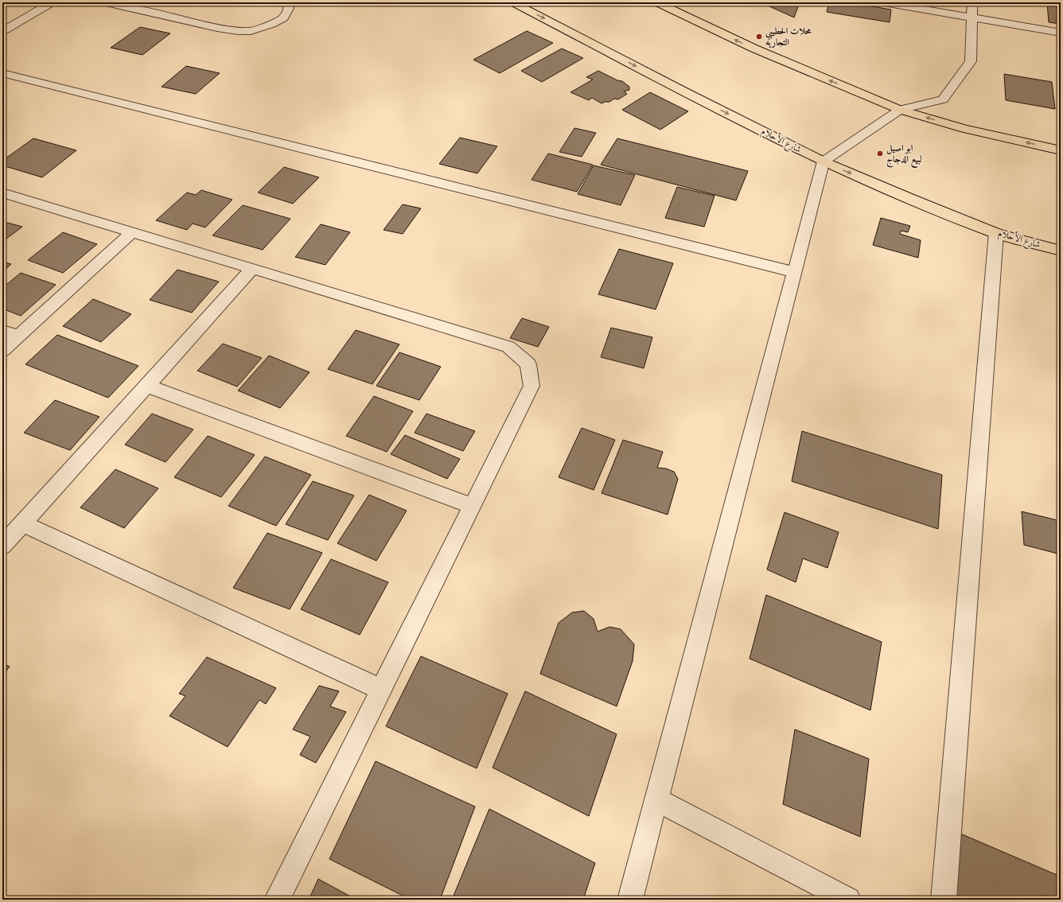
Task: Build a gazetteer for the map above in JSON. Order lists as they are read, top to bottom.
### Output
{
  "streets": {
    "main road": ["شارع الأحلام"]
  },
  "places": ["محلات الحطيبي التجاريه", "ابو اصيل لبيع الدجاج"]
}
